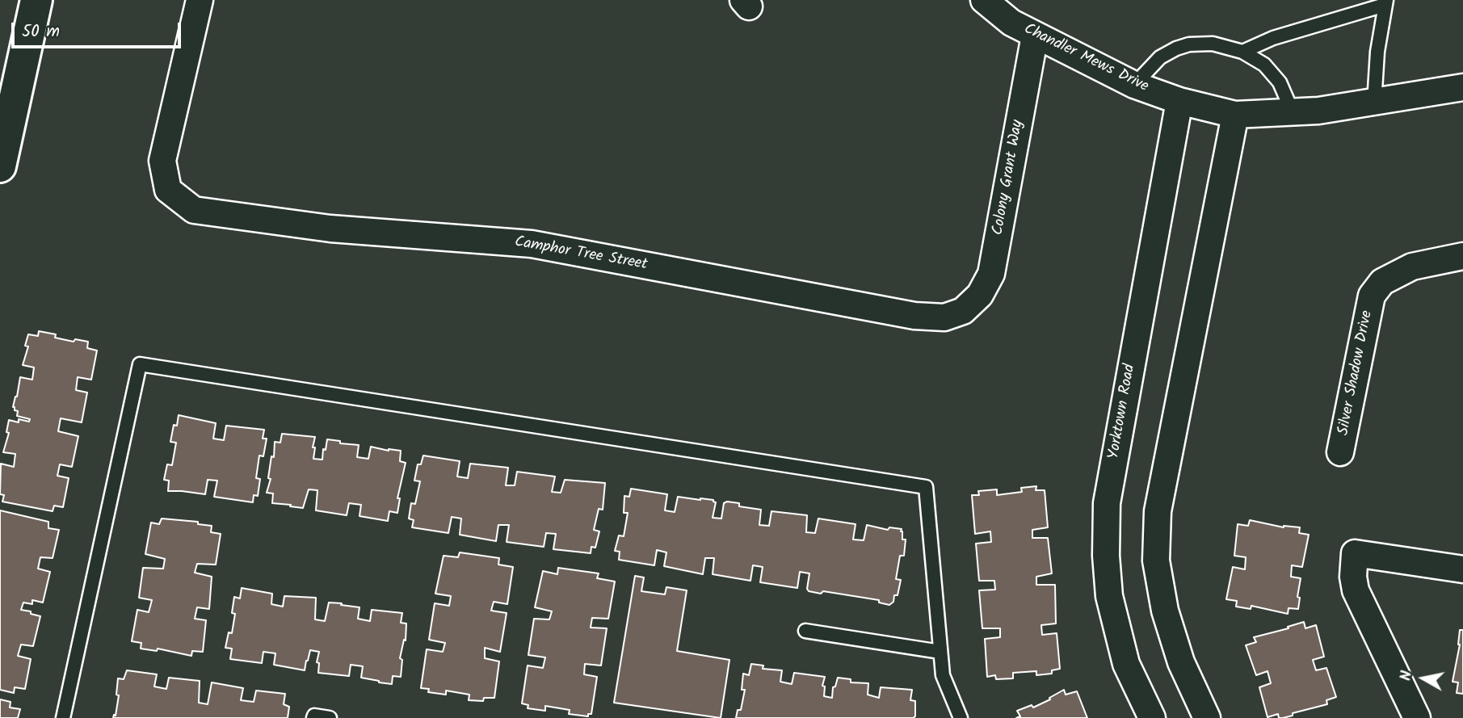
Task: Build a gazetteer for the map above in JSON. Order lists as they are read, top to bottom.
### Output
{
  "streets": {
    "street": [
      "Chandler Mews Drive",
      "Colony Grant Way",
      "Camphor Tree Street",
      "Silver Shadow Drive",
      "Yorktown Road"
    ]
  },
  "crossings": [
    ["Chandler Mews Drive", "Colony Grant Way"],
    ["Chandler Mews Drive", "Yorktown Road"],
    ["Colony Grant Way", "Camphor Tree Street"]
  ],
  "scale_bar": "50 m",
  "north": "left"
}
